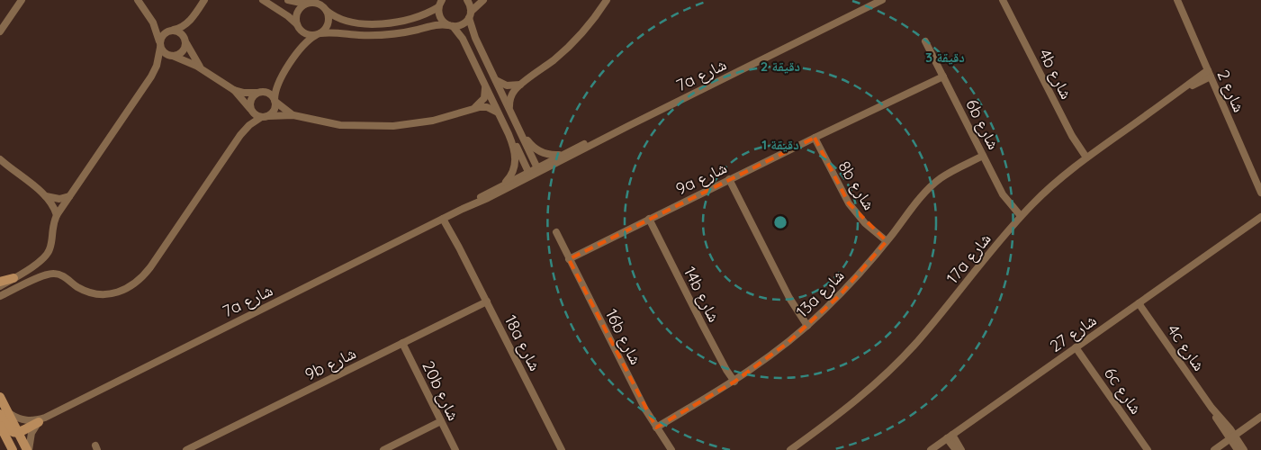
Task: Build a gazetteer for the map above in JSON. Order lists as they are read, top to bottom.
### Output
{
  "streets": {
    "street": [
      "4b شارع",
      "7a شارع",
      "شارع 2",
      "6b شارع",
      "9a شارع",
      "8b شارع",
      "17a شارع",
      "13a شارع",
      "14b شارع",
      "شارع 27",
      "16b شارع",
      "18a شارع",
      "4c شارع",
      "9b شارع",
      "20b شارع",
      "6c شارع"
    ]
  },
  "crossings": [
    ["4b شارع", "17a شارع"],
    ["7a شارع", "18a شارع"],
    ["شارع 2", "17a شارع"],
    ["6b شارع", "9a شارع"],
    ["6b شارع", "17a شارع"],
    ["6b شارع", "13a شارع"],
    ["9a شارع", "8b شارع"],
    ["9a شارع", "14b شارع"],
    ["9a شارع", "16b شارع"],
    ["8b شارع", "13a شارع"],
    ["13a شارع", "14b شارع"],
    ["13a شارع", "16b شارع"],
    ["شارع 27", "4c شارع"],
    ["شارع 27", "6c شارع"],
    ["18a شارع", "9b شارع"],
    ["9b شارع", "20b شارع"]
  ],
  "rings": ["3 دقيقة", "2 دقيقة", "1 دقيقة"]
}
